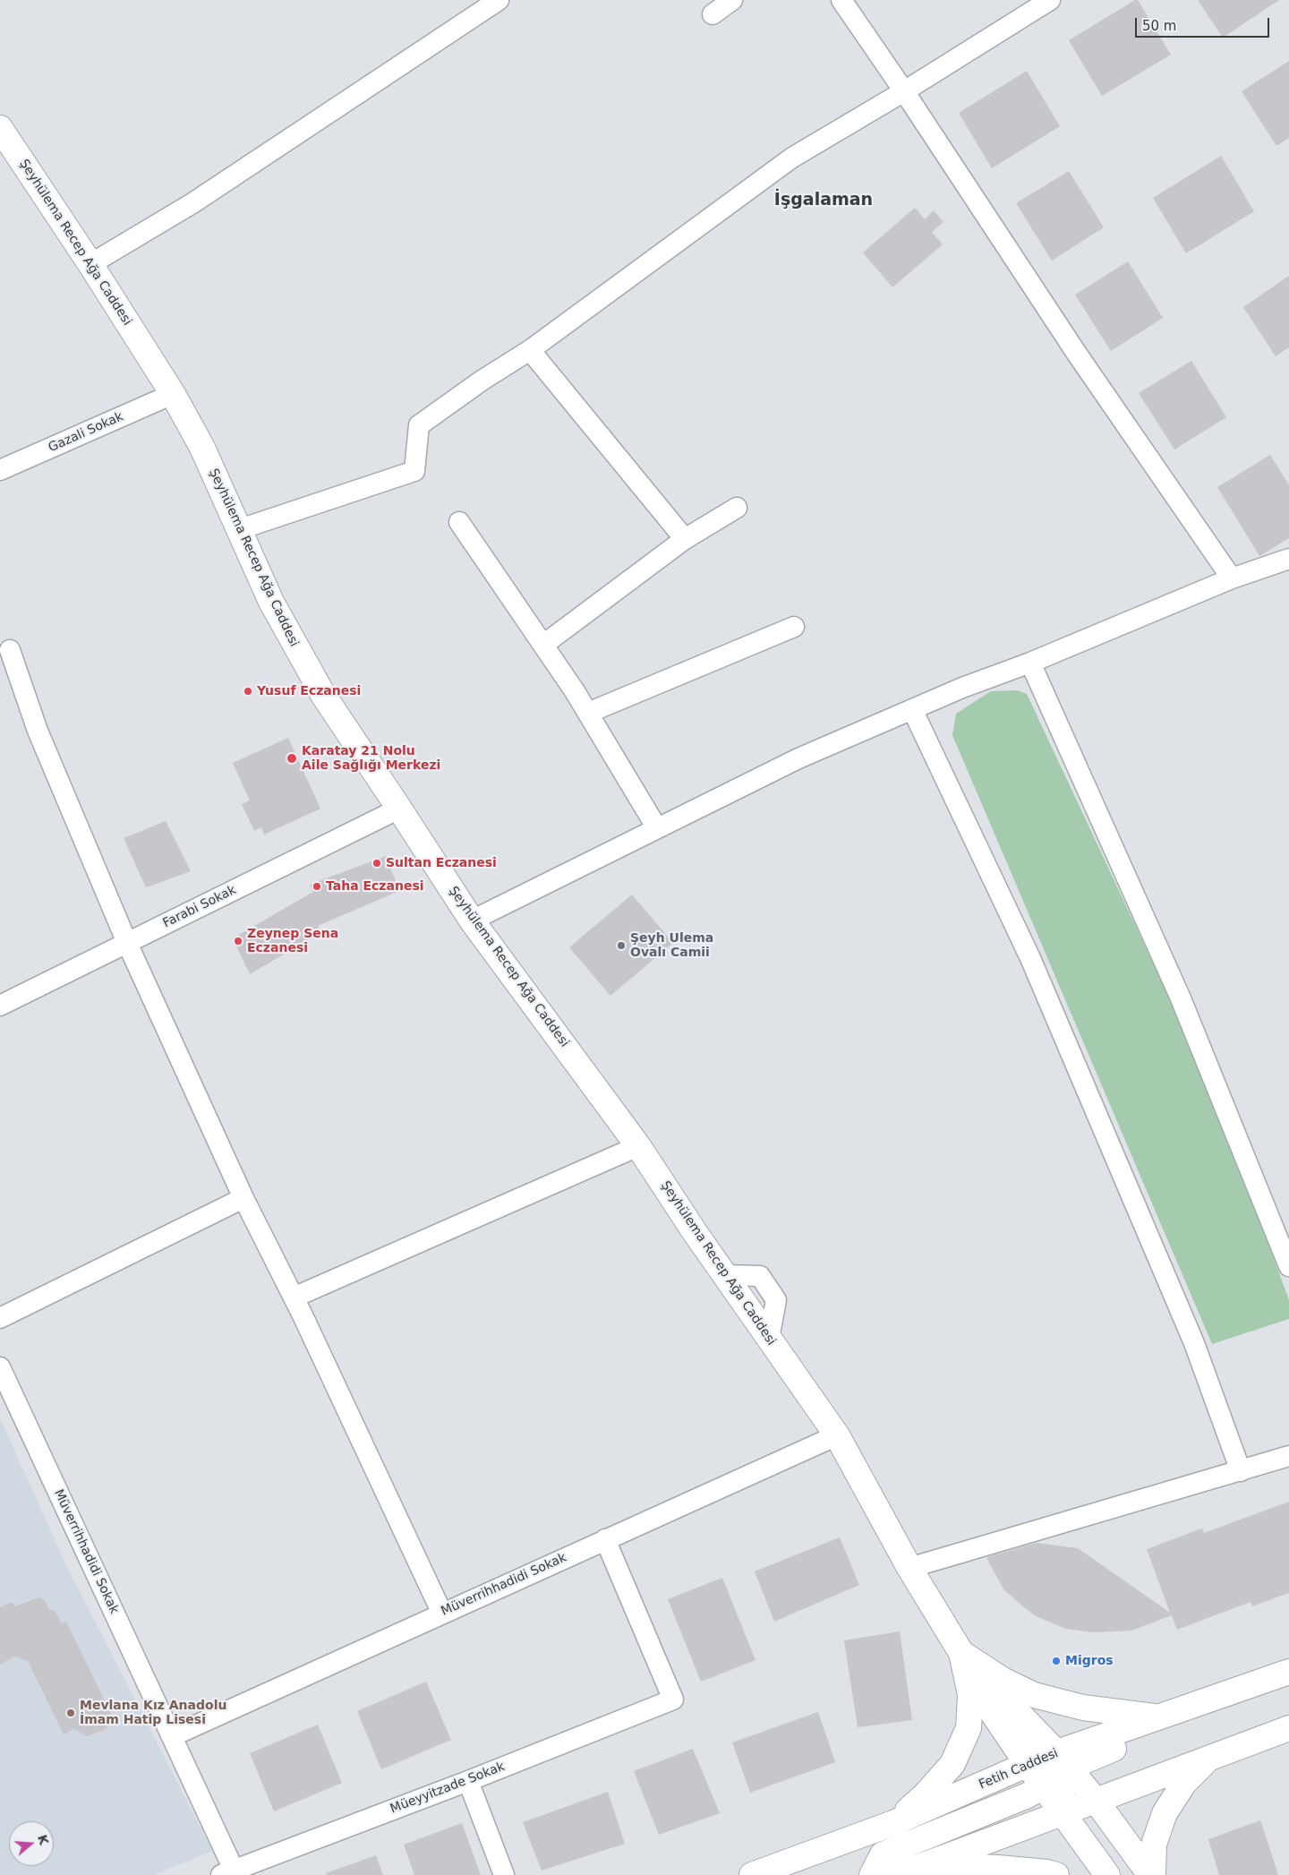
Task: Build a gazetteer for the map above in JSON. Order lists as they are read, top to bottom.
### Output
{
  "streets": {
    "street": [
      "Şeyhülema Recep Ağa Caddesi",
      "Gazali Sokak",
      "Farabi Sokak",
      "Müverrihhadidi Sokak",
      "Fetih Caddesi",
      "Müeyyitzade Sokak"
    ]
  },
  "crossings": [
    ["Şeyhülema Recep Ağa Caddesi", "Gazali Sokak"],
    ["Şeyhülema Recep Ağa Caddesi", "Farabi Sokak"],
    ["Şeyhülema Recep Ağa Caddesi", "Müverrihhadidi Sokak"],
    ["Şeyhülema Recep Ağa Caddesi", "Fetih Caddesi"],
    ["Müverrihhadidi Sokak", "Müeyyitzade Sokak"]
  ],
  "districts": ["İşgalaman"],
  "places": [
    "Yusuf Eczanesi",
    "Karatay 21 Nolu Aile Sağlığı Merkezi",
    "Sultan Eczanesi",
    "Taha Eczanesi",
    "Zeynep Sena Eczanesi",
    "Şeyh Ulema Ovalı Camii",
    "Migros",
    "Mevlana Kız Anadolu İmam Hatip Lisesi"
  ],
  "scale_bar": "50 m",
  "north": "right"
}
